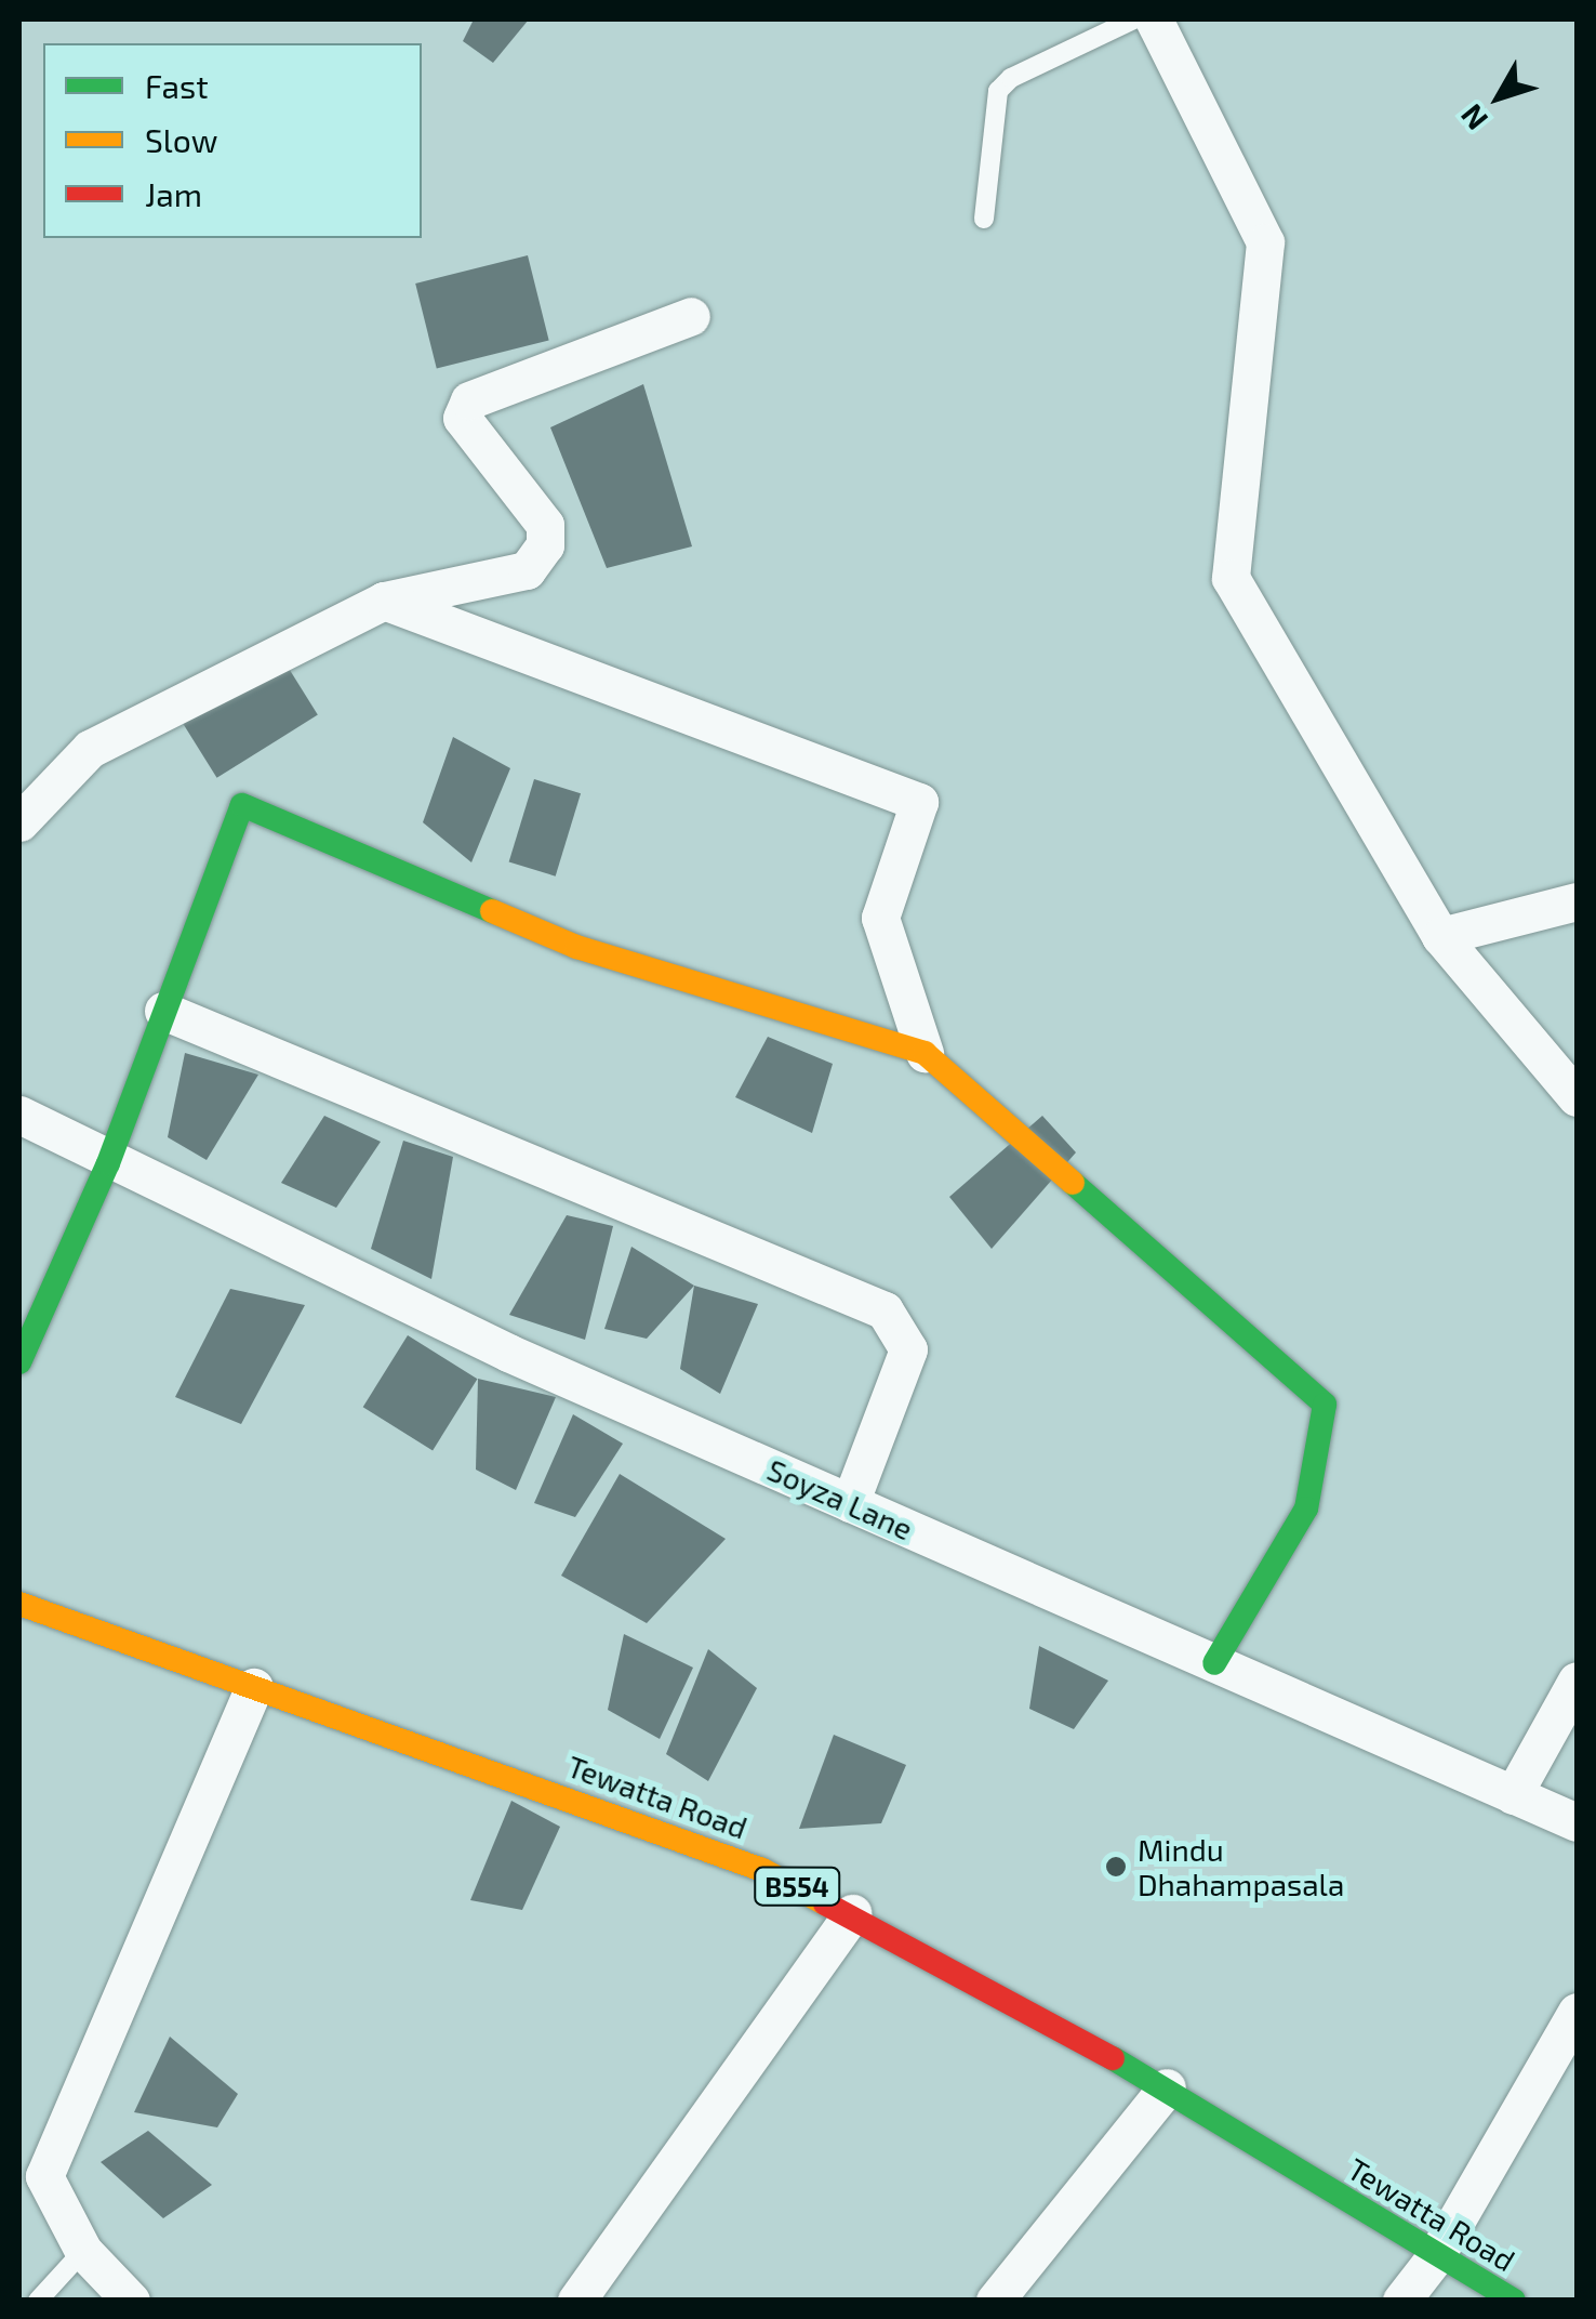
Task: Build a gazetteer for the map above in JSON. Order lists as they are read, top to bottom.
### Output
{
  "streets": {
    "street": ["Soyza Lane", "Tewatta Road", "B554"]
  },
  "places": ["Mindu Dhahampasala"],
  "legend": ["Fast", "Slow", "Jam"],
  "north": "bottom left"
}
